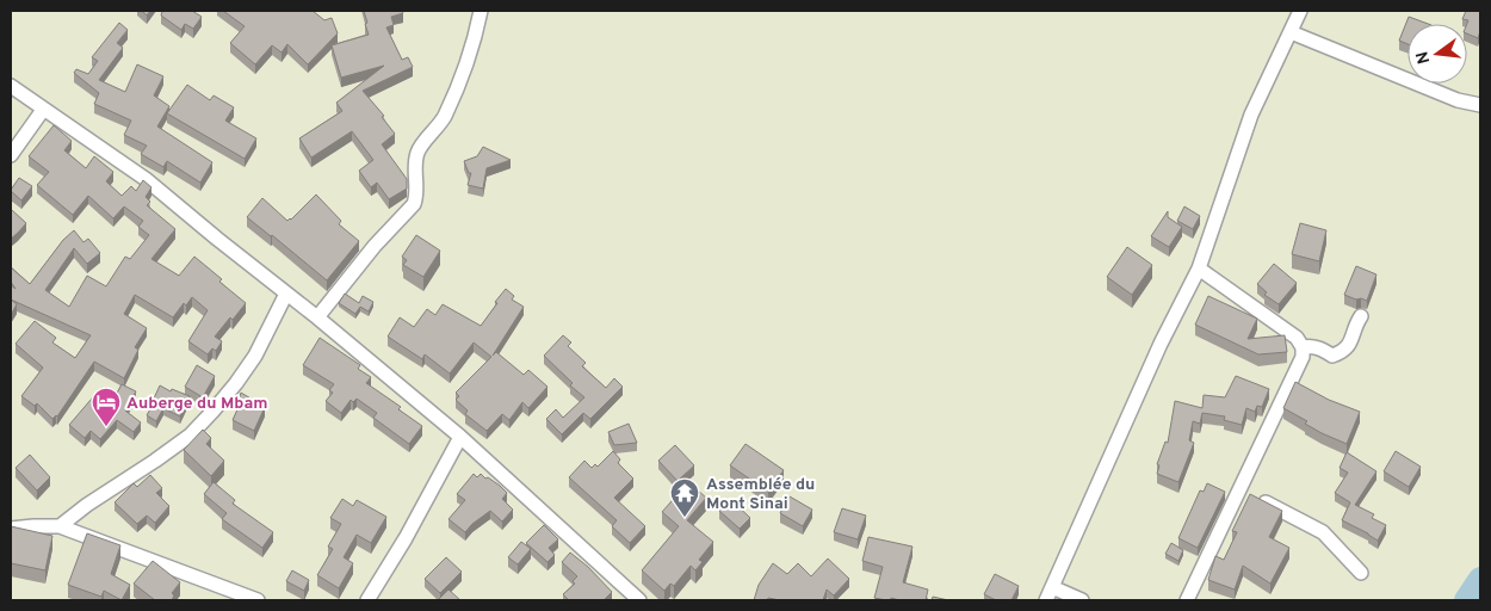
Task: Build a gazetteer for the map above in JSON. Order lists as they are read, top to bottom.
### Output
{
  "places": {
    "hotel": ["Auberge du Mbam"],
    "temple": ["Assemblée du Mont Sinai"]
  },
  "north": "left"
}
